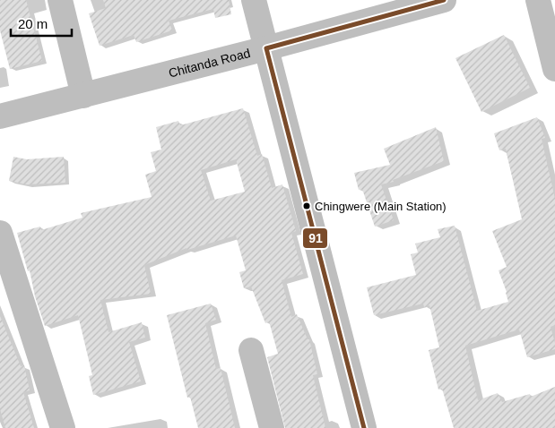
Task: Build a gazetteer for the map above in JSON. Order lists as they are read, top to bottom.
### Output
{
  "streets": {
    "street": ["Chitanda Road"]
  },
  "places": ["Chingwere (Main Station)"],
  "lines": ["transit line 91"],
  "scale_bar": "20 m"
}
